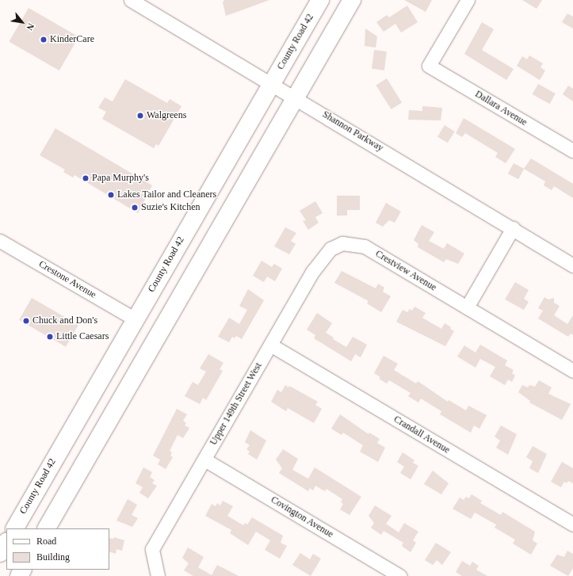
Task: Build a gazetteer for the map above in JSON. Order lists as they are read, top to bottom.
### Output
{
  "streets": {
    "highway": ["County Road 42"],
    "street": [
      "Dallara Avenue",
      "Shannon Parkway",
      "Crestview Avenue",
      "Crestone Avenue",
      "Upper 149th Street West",
      "Crandall Avenue",
      "Covington Avenue"
    ]
  },
  "crossings": [
    ["County Road 42", "Shannon Parkway"],
    ["County Road 42", "Crestone Avenue"],
    ["Crestview Avenue", "Upper 149th Street West"],
    ["Upper 149th Street West", "Crandall Avenue"],
    ["Upper 149th Street West", "Covington Avenue"]
  ],
  "places": [
    "KinderCare",
    "Walgreens",
    "Papa Murphy's",
    "Lakes Tailor and Cleaners",
    "Suzie's Kitchen",
    "Chuck and Don's",
    "Little Caesars"
  ],
  "legend": ["Road", "Building"],
  "north": "bottom right"
}
